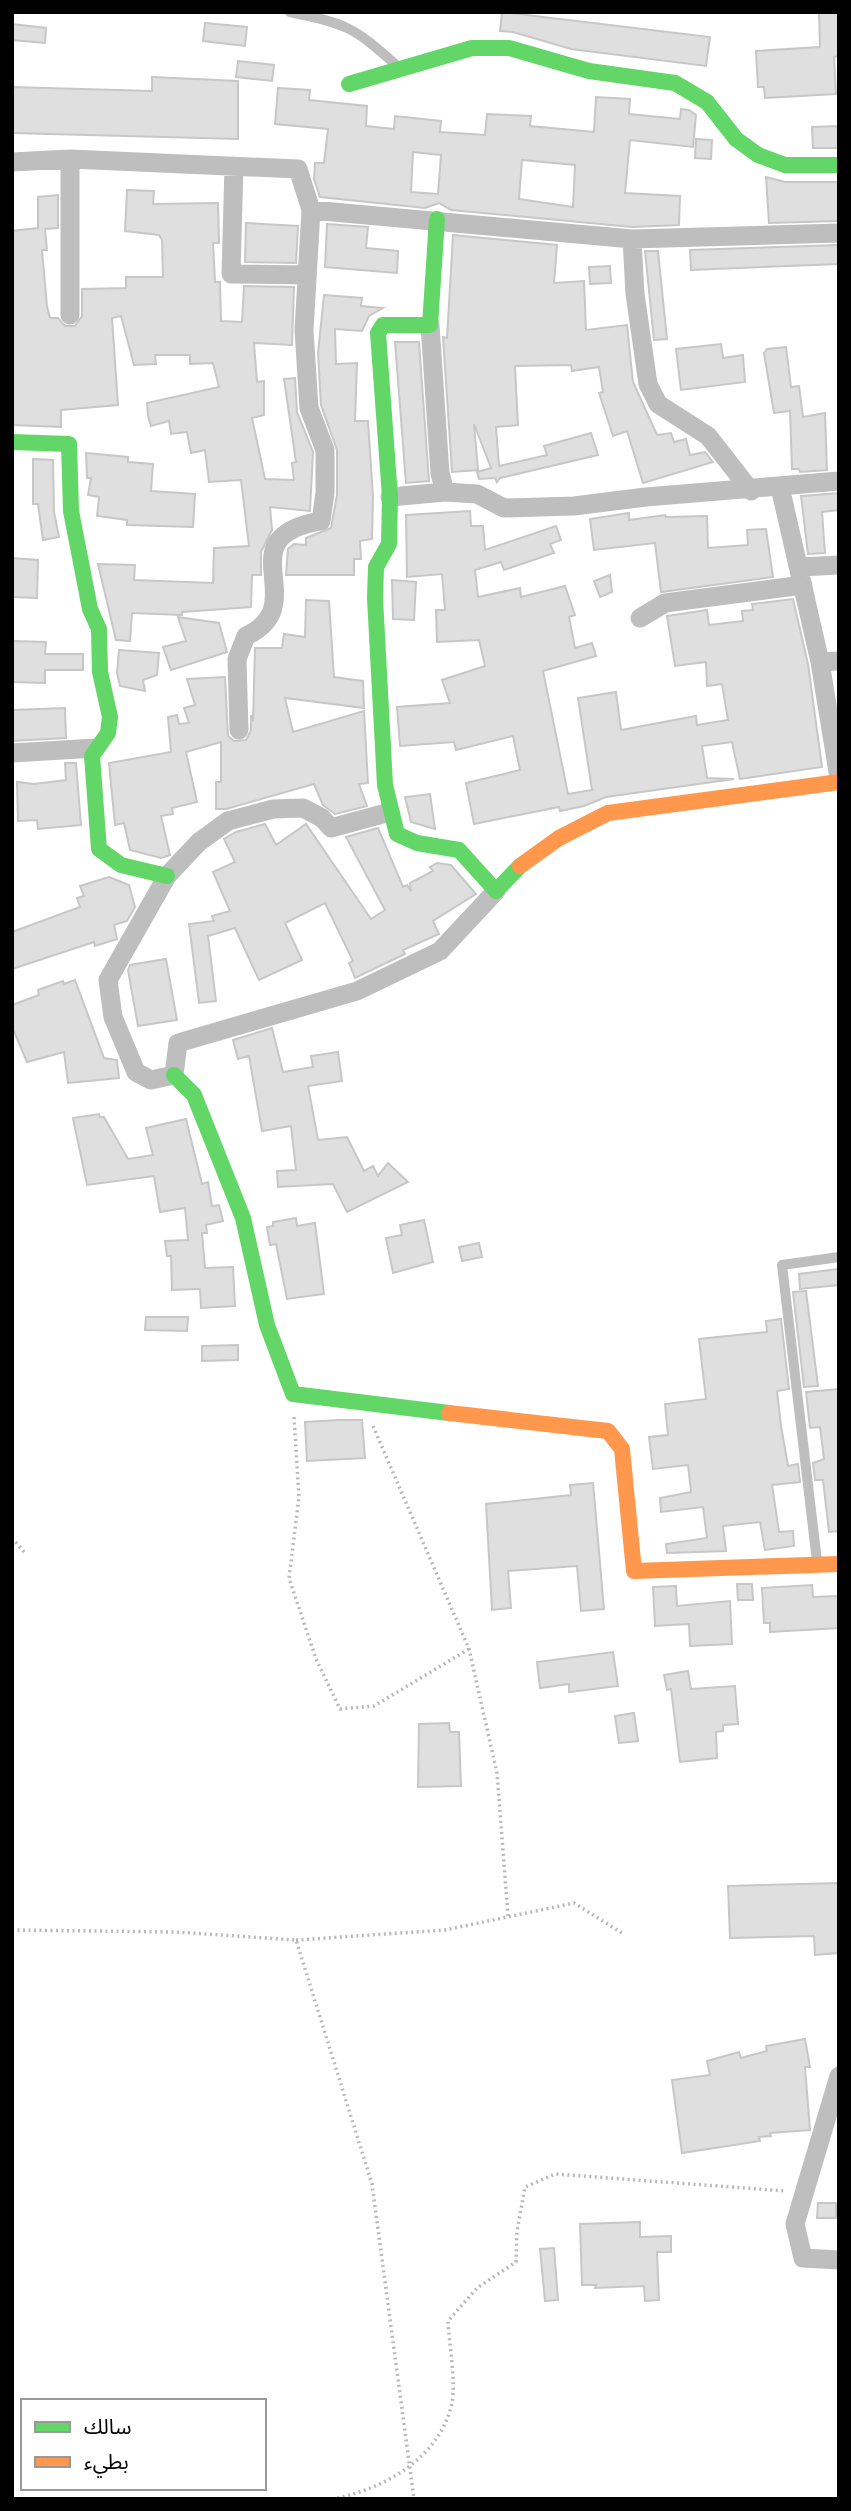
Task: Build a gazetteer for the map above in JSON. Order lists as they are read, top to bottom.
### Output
{
  "legend": ["سالك", "بطيء"]
}
